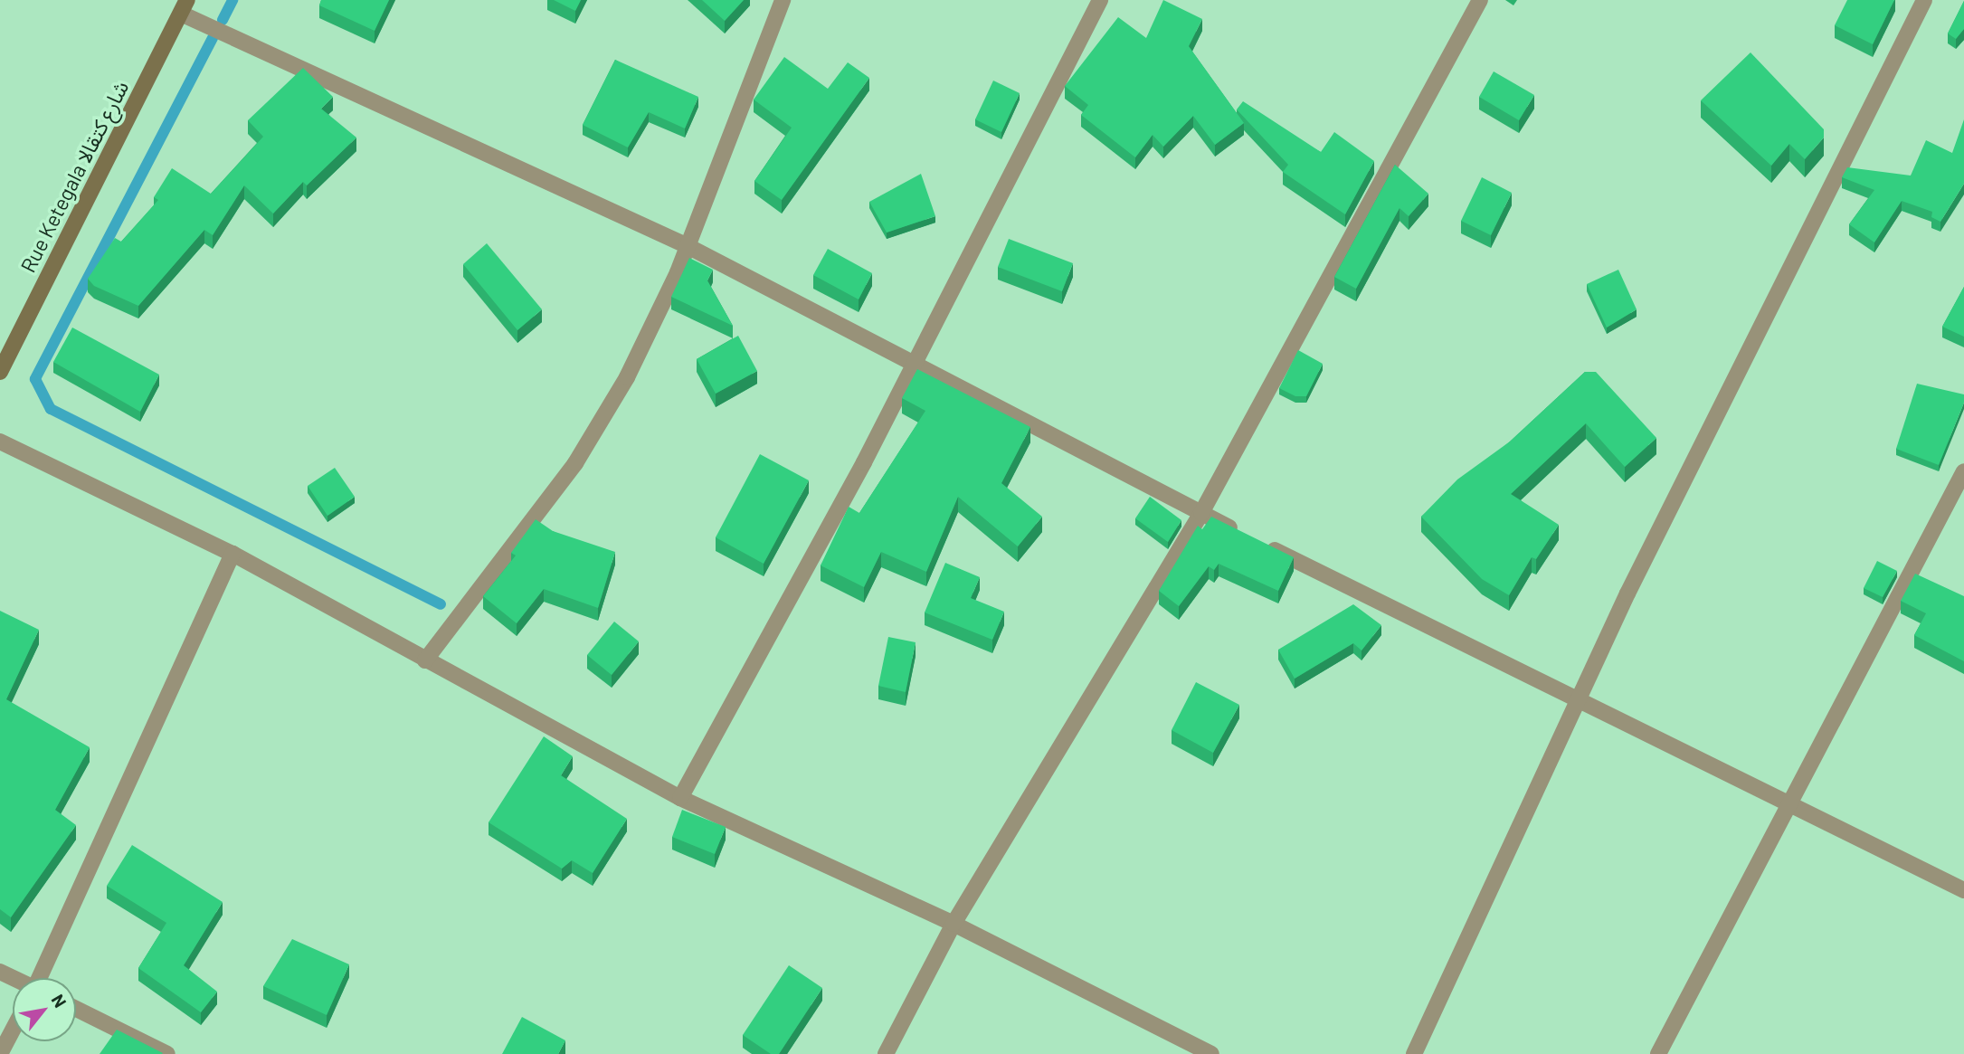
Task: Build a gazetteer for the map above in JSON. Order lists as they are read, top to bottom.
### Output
{
  "streets": {
    "street": ["Rue Ketegala شارع كتقالا"]
  },
  "north": "top right"
}
